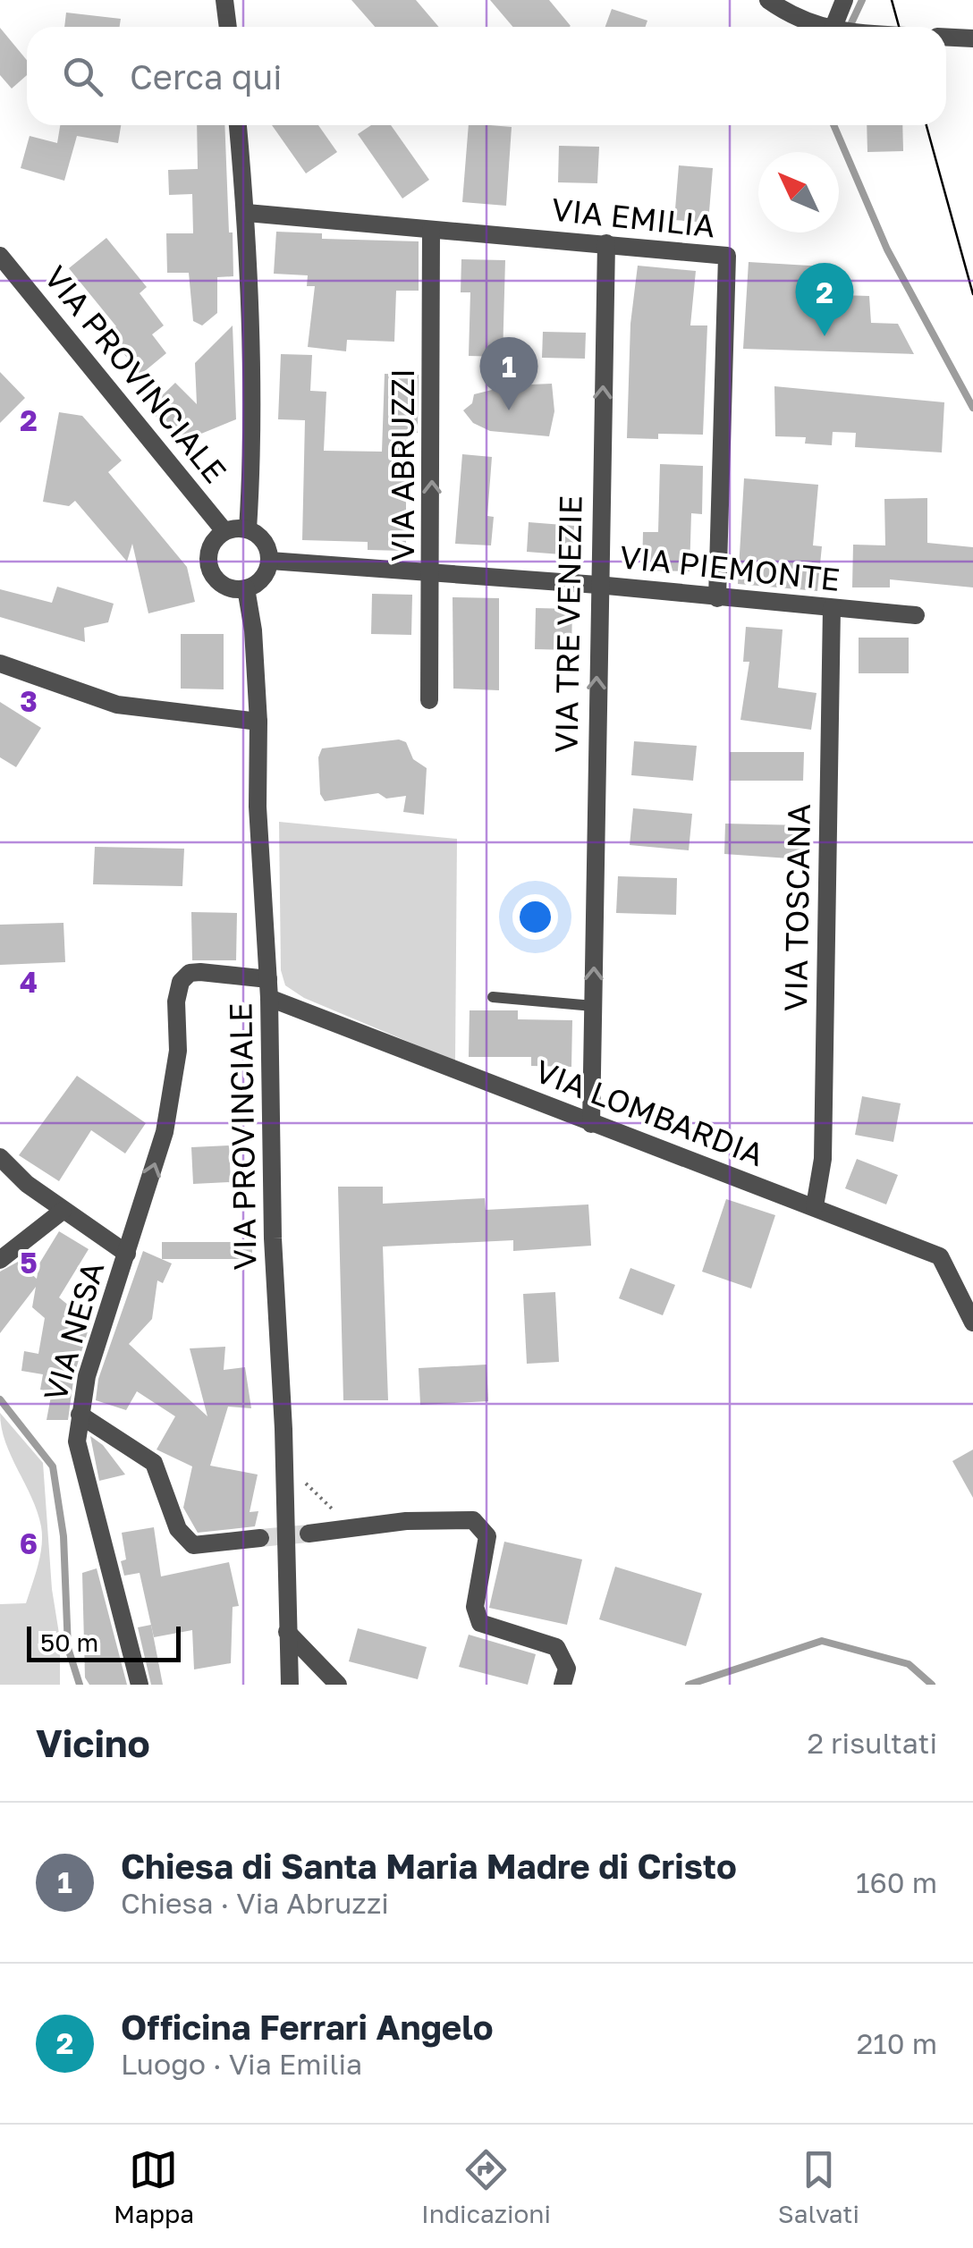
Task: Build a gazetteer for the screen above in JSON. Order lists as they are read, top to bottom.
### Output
{
  "streets": {
    "street": [
      "VIA EMILIA",
      "VIA PROVINCIALE",
      "VIA ABRUZZI",
      "VIA PIEMONTE",
      "VIA TRE VENEZIE",
      "VIA TOSCANA",
      "VIA LOMBARDIA",
      "VIA NESA"
    ]
  },
  "crossings": [
    ["VIA EMILIA", "VIA ABRUZZI"],
    ["VIA EMILIA", "VIA PIEMONTE"],
    ["VIA EMILIA", "VIA TRE VENEZIE"],
    ["VIA PROVINCIALE", "VIA PIEMONTE"],
    ["VIA PROVINCIALE", "VIA LOMBARDIA"],
    ["VIA ABRUZZI", "VIA PIEMONTE"],
    ["VIA PIEMONTE", "VIA TRE VENEZIE"],
    ["VIA PIEMONTE", "VIA TOSCANA"],
    ["VIA TRE VENEZIE", "VIA LOMBARDIA"],
    ["VIA TOSCANA", "VIA LOMBARDIA"],
    ["VIA LOMBARDIA", "VIA NESA"]
  ],
  "one_way": ["VIA ABRUZZI", "VIA TRE VENEZIE"],
  "scale_bar": "50 m",
  "north": "top left",
  "page": {
    "search": "Cerca qui",
    "pins": ["2", "1"],
    "scale": "50 m",
    "heading": ["Vicino", "2 risultati"],
    "list": [
      {
        "mark": "1",
        "name": "Chiesa di Santa Maria Madre di Cristo",
        "note": "Chiesa · Via Abruzzi",
        "value": "160 m"
      },
      {
        "mark": "2",
        "name": "Officina Ferrari Angelo",
        "note": "Luogo · Via Emilia",
        "value": "210 m"
      }
    ],
    "nav": ["Mappa", "Indicazioni", "Salvati"]
  },
  "grid": {
    "rows": [
      "2",
      "3",
      "4",
      "5",
      "6"
    ]
  }
}
